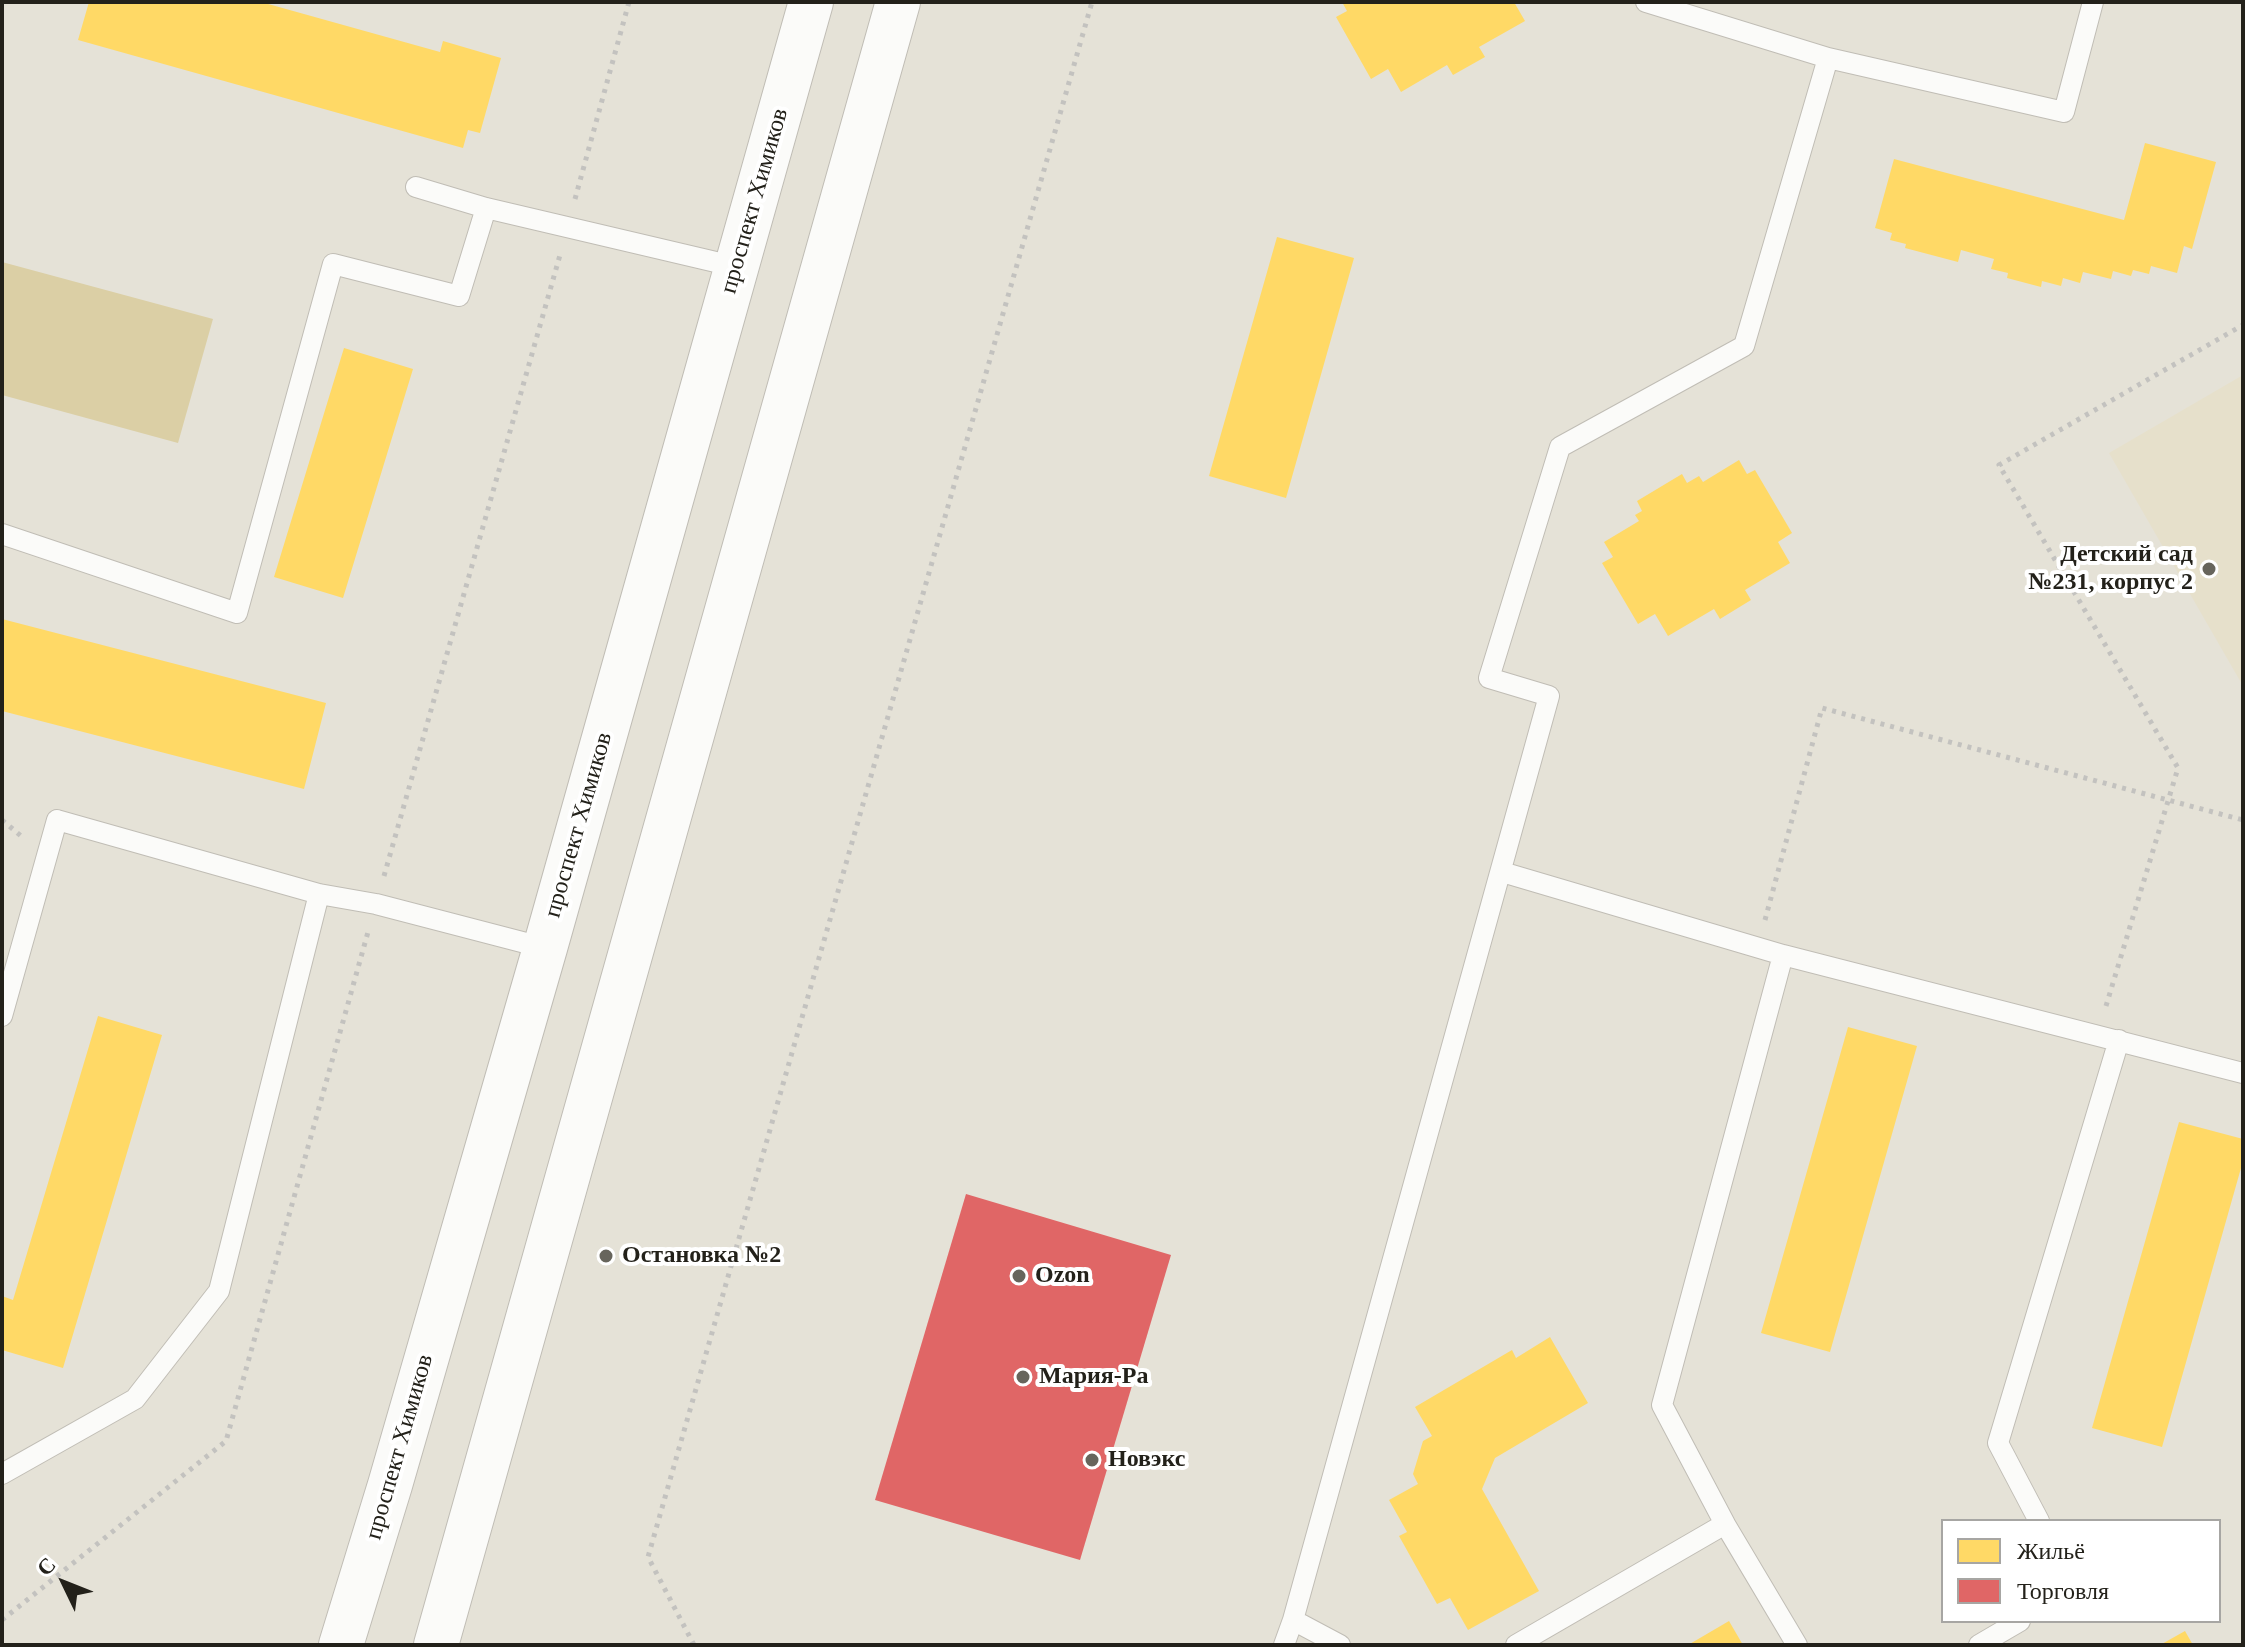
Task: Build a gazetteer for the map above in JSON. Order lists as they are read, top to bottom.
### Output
{
  "streets": {
    "street": ["проспект Химиков"]
  },
  "places": [
    "Детский сад №231, корпус 2",
    "Остановка №2",
    "Ozon",
    "Мария-Ра",
    "Новэкс"
  ],
  "legend": ["Жильё", "Торговля"],
  "north": "top left"
}
